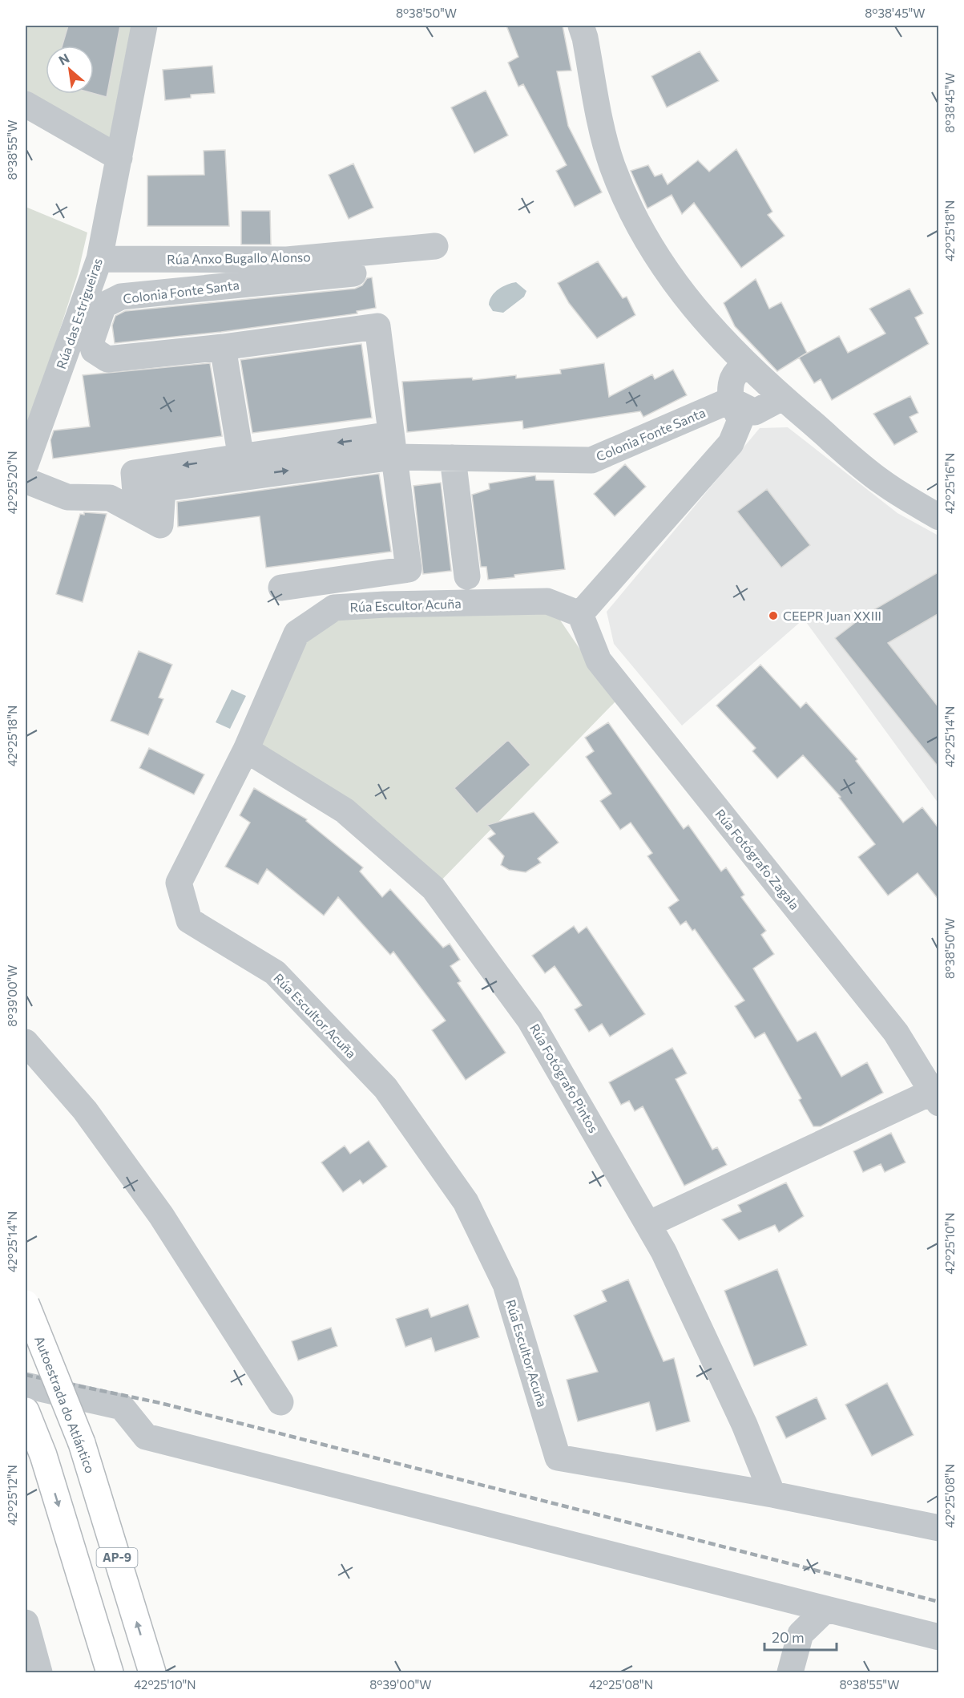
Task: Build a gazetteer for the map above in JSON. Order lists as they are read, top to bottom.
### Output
{
  "streets": {
    "highway": ["Autoestrada do Atlántico", "AP-9"],
    "street": [
      "Rúa Anxo Bugallo Alonso",
      "Colonia Fonte Santa",
      "Rúa das Estrigueiras",
      "Rúa Escultor Acuña",
      "Rúa Fotógrafo Zagala",
      "Rúa Fotógrafo Pintos"
    ]
  },
  "crossings": [
    ["Rúa Anxo Bugallo Alonso", "Rúa das Estrigueiras"],
    ["Rúa Escultor Acuña", "Rúa Fotógrafo Zagala"],
    ["Rúa Escultor Acuña", "Rúa Fotógrafo Pintos"]
  ],
  "places": ["CEEPR Juan XXIII"],
  "scale_bar": "20 m",
  "north": "top left",
  "coordinates": [
    "8°38'50\"W",
    "8°38'45\"W",
    "8°38'55\"W",
    "42°25'18\"N",
    "42°25'20\"N",
    "42°25'16\"N",
    "42°25'14\"N",
    "8°39'00\"W",
    "42°25'10\"N",
    "42°25'12\"N",
    "42°25'08\"N"
  ]
}
